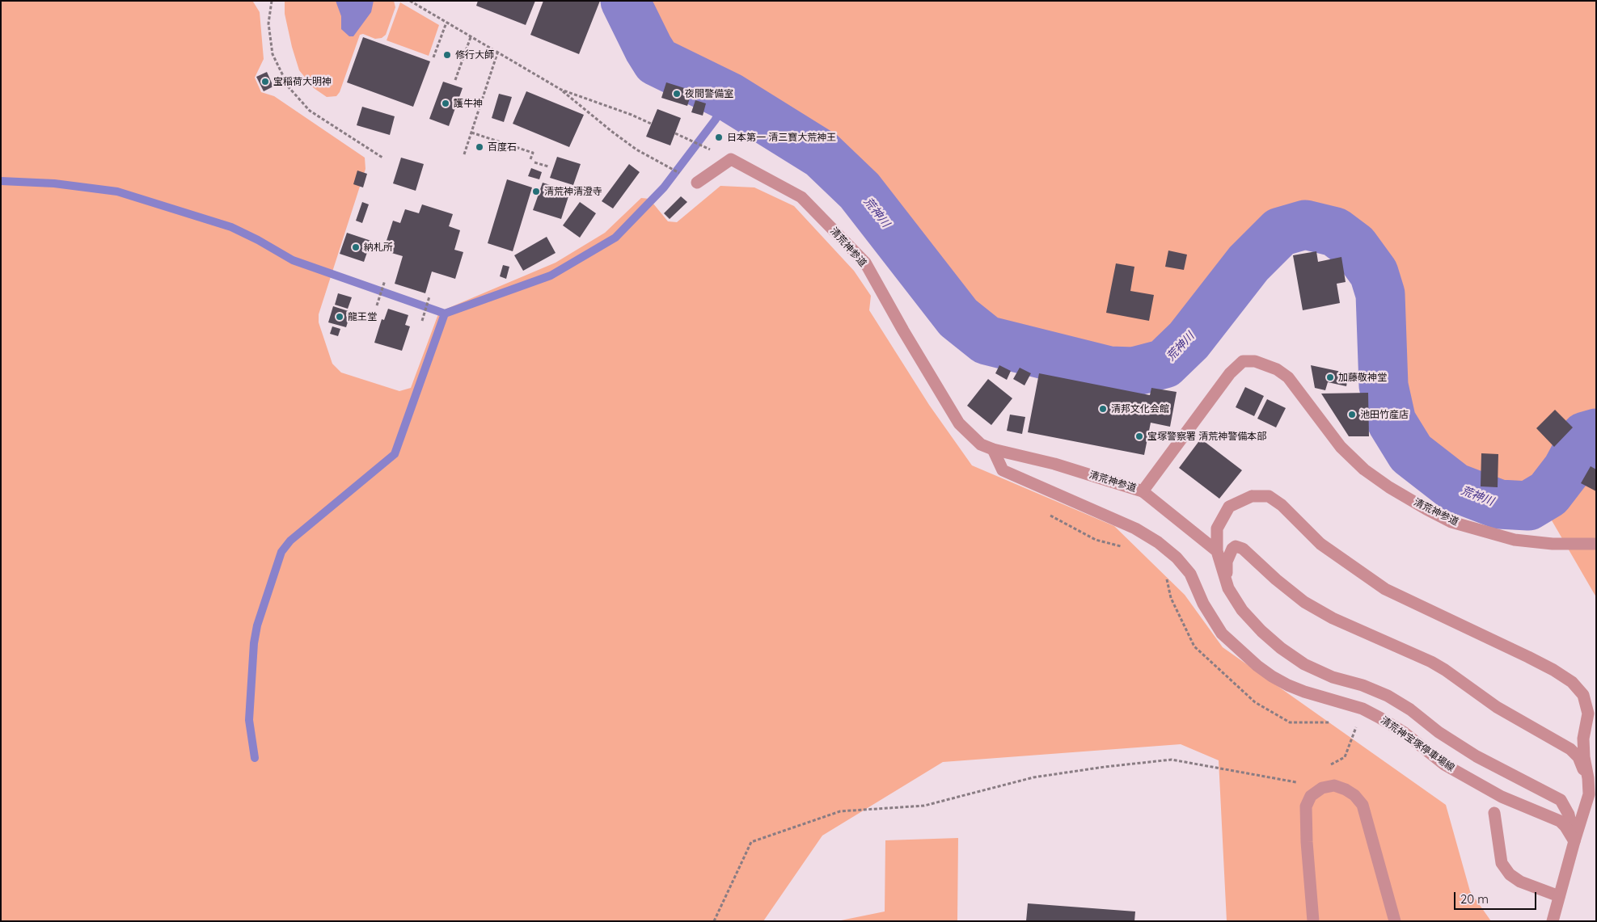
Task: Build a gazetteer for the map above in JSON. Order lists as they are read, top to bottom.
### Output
{
  "streets": {
    "street": ["清荒神参道", "清荒神宝塚停車場線"]
  },
  "crossings": [
    ["清荒神参道", "清荒神宝塚停車場線"]
  ],
  "water": ["荒神川"],
  "places": [
    "修行大師",
    "宝稲荷大明神",
    "夜間警備室",
    "護牛神",
    "日本第一 清三寶大荒神王",
    "百度石",
    "清荒神清澄寺",
    "納札所",
    "龍王堂",
    "加藤敬神堂",
    "清邦文化会館",
    "池田竹産店",
    "宝塚警察署 清荒神警備本部"
  ],
  "scale_bar": "20 m"
}
